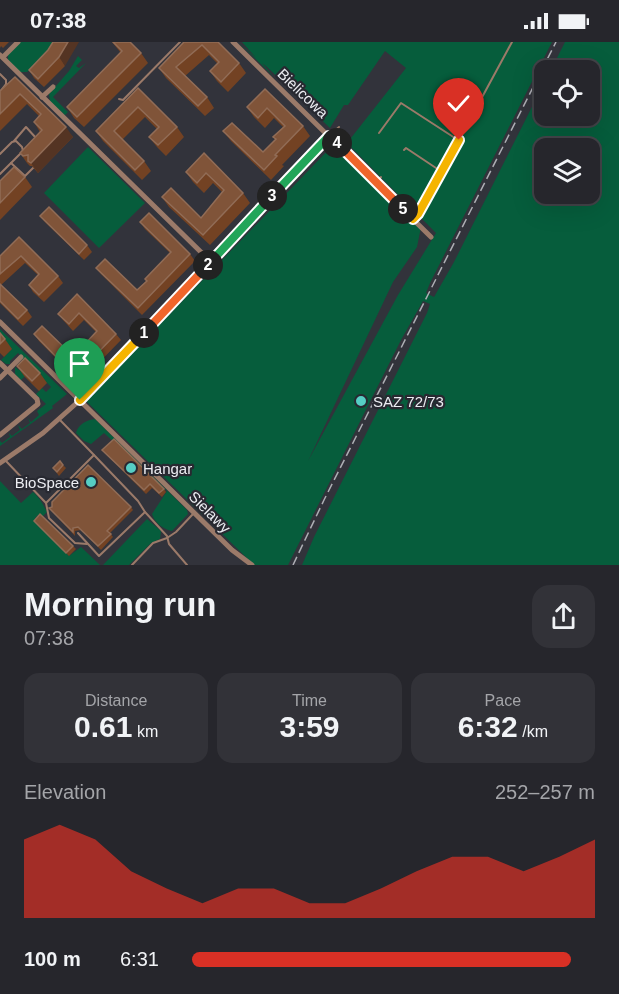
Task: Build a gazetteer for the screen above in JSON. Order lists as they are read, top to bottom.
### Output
{
  "streets": {
    "street": ["Bielicowa", "Sielawy"]
  },
  "places": ["SAZ 72/73", "Hangar", "BioSpace"],
  "page": {
    "status": "07:38",
    "pins": [
      "4",
      "3",
      "5",
      "2",
      "1"
    ],
    "heading": ["Morning run", "07:38"],
    "stats": [
      ["Distance", "0.61 km"],
      ["Time", "3:59"],
      ["Pace", "6:32 /km"]
    ],
    "chart": ["Elevation", "252–257 m"],
    "list": [
      {
        "name": "100 m",
        "note": "6:31"
      }
    ]
  }
}
